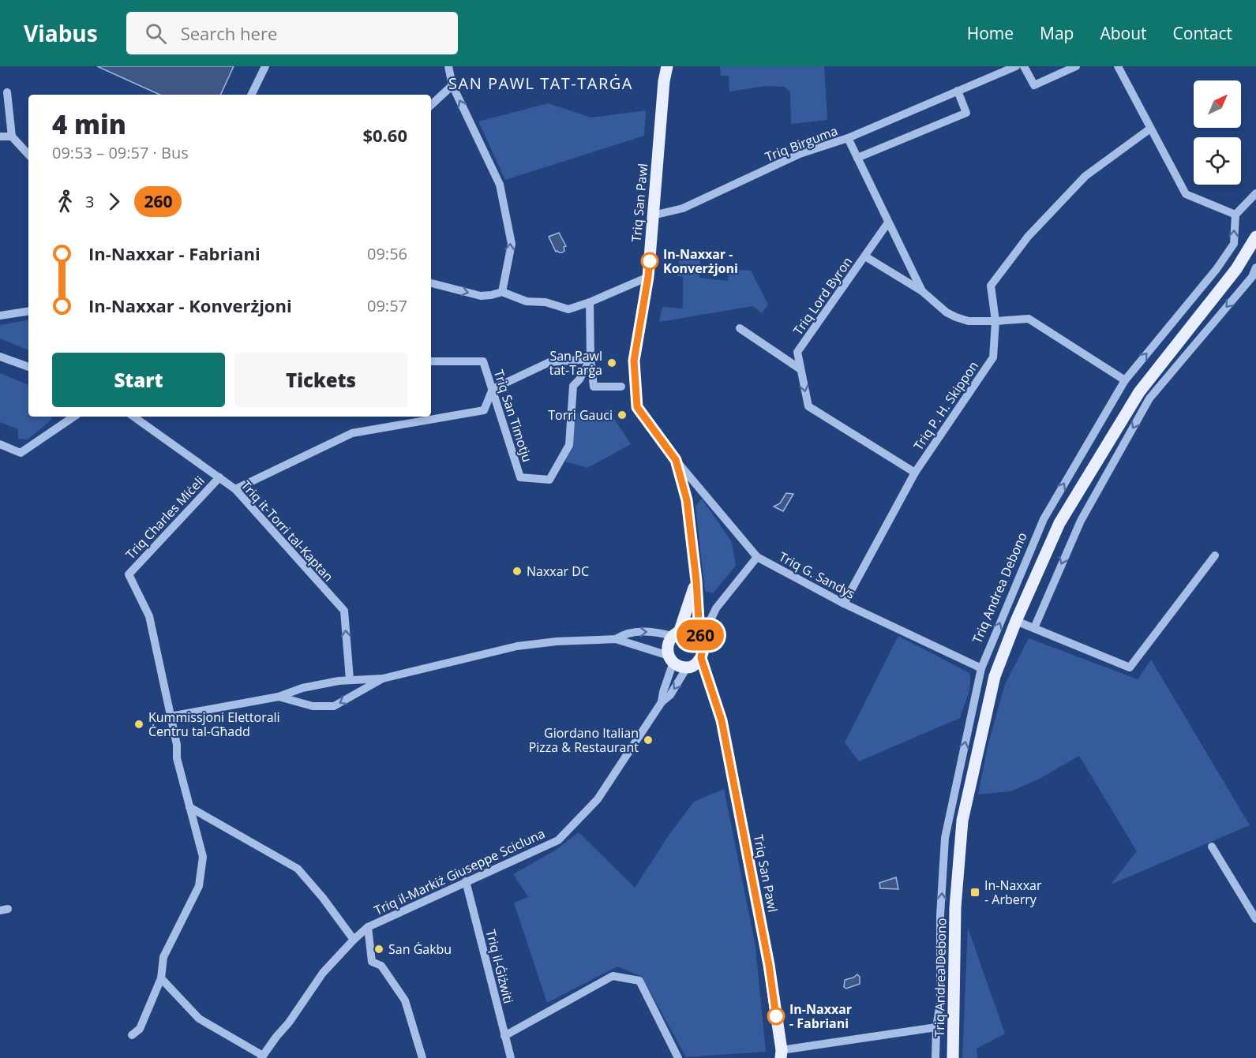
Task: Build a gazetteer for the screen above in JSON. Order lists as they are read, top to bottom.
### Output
{
  "streets": {
    "main road": ["Triq San Pawl", "Triq Andrea Debono"],
    "street": [
      "Triq Birguma",
      "Triq Lord Byron",
      "Triq P. H. Skippon",
      "Triq San Timotju",
      "Triq Charles Miċeli",
      "Triq it-Torri tal-Kaptan",
      "Triq G. Sandys",
      "Triq il-Markiż Giuseppe Scicluna",
      "Triq il-Ġiżwiti"
    ]
  },
  "crossings": [
    ["Triq Birguma", "Triq San Pawl"],
    ["Triq San Pawl", "Triq G. Sandys"],
    ["Triq San Pawl", "Triq il-Markiż Giuseppe Scicluna"],
    ["Triq Lord Byron", "Triq P. H. Skippon"],
    ["Triq P. H. Skippon", "Triq G. Sandys"],
    ["Triq Charles Miċeli", "Triq it-Torri tal-Kaptan"],
    ["Triq G. Sandys", "Triq Andrea Debono"],
    ["Triq il-Markiż Giuseppe Scicluna", "Triq il-Ġiżwiti"]
  ],
  "one_way": ["Triq Lord Byron", "Triq it-Torri tal-Kaptan"],
  "districts": ["SAN PAWL TAT-TARĠA"],
  "places": {
    "other": [
      "In-Naxxar - Konverżjoni",
      "San Pawl tat-Tarġa",
      "Torri Gauci",
      "Naxxar DC",
      "Kummissjoni Elettorali Ċentru tal-Għadd",
      "Giordano Italian Pizza & Restaurant",
      "San Ġakbu",
      "In-Naxxar - Fabriani"
    ],
    "transit": ["In-Naxxar - Arberry"]
  },
  "lines": ["bus line 260"],
  "north": "top right",
  "page": {
    "header": "Viabus",
    "search": "Search here",
    "nav": [
      "Home",
      "Map",
      "About",
      "Contact"
    ],
    "on_map": "260",
    "heading": ["4 min", "09:53 – 09:57 · Bus", "$0.60"],
    "legs": ["3", "260"],
    "list": [
      {
        "name": "In-Naxxar - Fabriani",
        "value": "09:56"
      },
      {
        "name": "In-Naxxar - Konverżjoni",
        "value": "09:57"
      }
    ],
    "buttons": ["Start", "Tickets"]
  }
}
